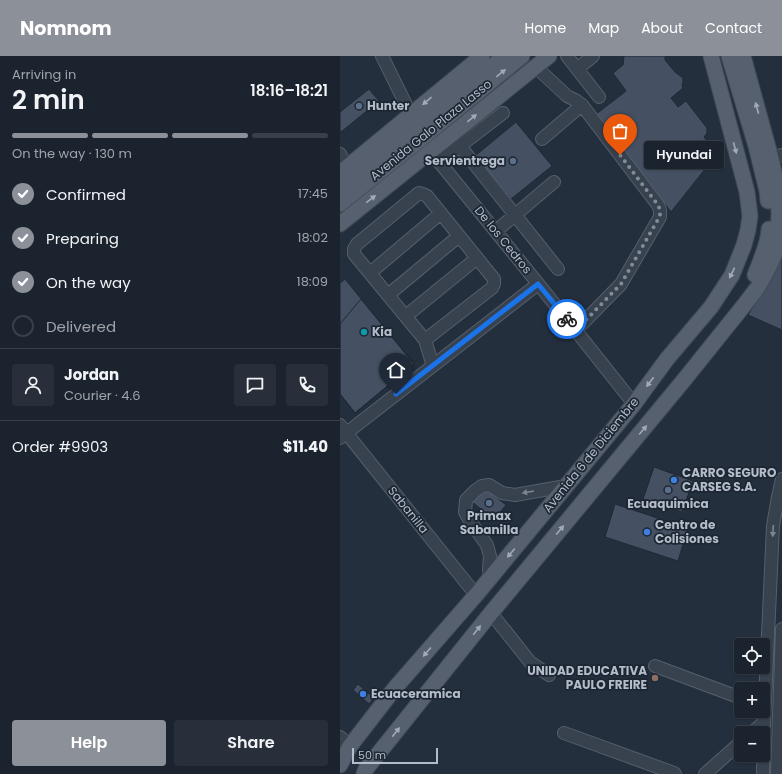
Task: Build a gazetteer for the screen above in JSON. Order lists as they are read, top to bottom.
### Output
{
  "streets": {
    "main road": ["Avenida Galo Plaza Lasso", "Avenida 6 de Diciembre"],
    "street": ["De los Cedros", "Sabanilla"]
  },
  "crossings": [
    ["Avenida Galo Plaza Lasso", "De los Cedros"],
    ["De los Cedros", "Avenida 6 de Diciembre"],
    ["Avenida 6 de Diciembre", "Sabanilla"]
  ],
  "places": [
    "Hunter",
    "Hyundai",
    "Servientrega",
    "Kia",
    "CARRO SEGURO CARSEG S.A.",
    "Ecuaquimica",
    "Primax Sabanilla",
    "Centro de Colisiones",
    "UNIDAD EDUCATIVA PAULO FREIRE",
    "Ecuaceramica"
  ],
  "scale_bar": "50 m",
  "page": {
    "header": "Nomnom",
    "nav": [
      "Home",
      "Map",
      "About",
      "Contact"
    ],
    "heading": ["2 min", "Arriving in", "18:16–18:21"],
    "panel": [
      "Jordan",
      "Courier · 4.6",
      "Order #9903",
      "$11.40"
    ],
    "bar": "On the way · 130 m",
    "bubble": "Hyundai",
    "list": [
      ["Confirmed", "17:45"],
      ["Preparing", "18:02"],
      ["On the way", "18:09"],
      "Delivered"
    ],
    "map_buttons": ["+", "−"],
    "buttons": ["Help", "Share"],
    "scale": "50 m"
  }
}
